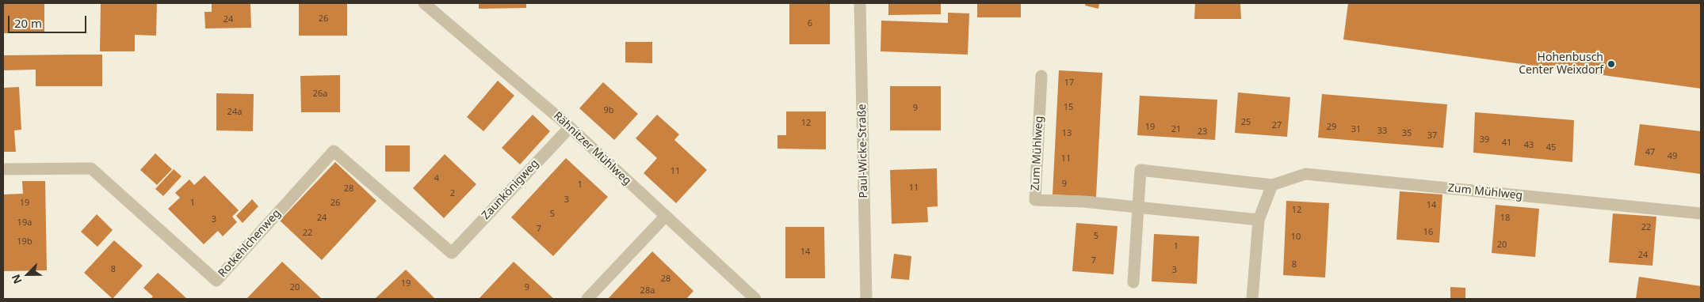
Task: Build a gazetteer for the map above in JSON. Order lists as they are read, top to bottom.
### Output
{
  "streets": {
    "street": [
      "Rähnitzer Mühlweg",
      "Paul-Wicke-Straße",
      "Zum Mühlweg",
      "Zaunkönigweg",
      "Rotkehlchenweg"
    ]
  },
  "crossings": [
    ["Rähnitzer Mühlweg", "Zaunkönigweg"],
    ["Zaunkönigweg", "Rotkehlchenweg"]
  ],
  "places": ["Hohenbusch Center Weixdorf"],
  "house_numbers": [
    "26",
    "24",
    "6",
    "17",
    "26a",
    "15",
    "9",
    "9b",
    "24a",
    "25",
    "12",
    "27",
    "19",
    "29",
    "21",
    "31",
    "33",
    "23",
    "13",
    "35",
    "37",
    "39",
    "41",
    "43",
    "45",
    "47",
    "49",
    "11",
    "11",
    "4",
    "9",
    "1",
    "11",
    "28",
    "2",
    "3",
    "19",
    "1",
    "26",
    "14",
    "12",
    "5",
    "24",
    "18",
    "3",
    "19a",
    "22",
    "7",
    "16",
    "22",
    "5",
    "10",
    "19b",
    "20",
    "1",
    "14",
    "24",
    "7",
    "8",
    "8",
    "3",
    "28",
    "19",
    "20",
    "9",
    "28a"
  ],
  "scale_bar": "20 m",
  "north": "bottom left"
}
